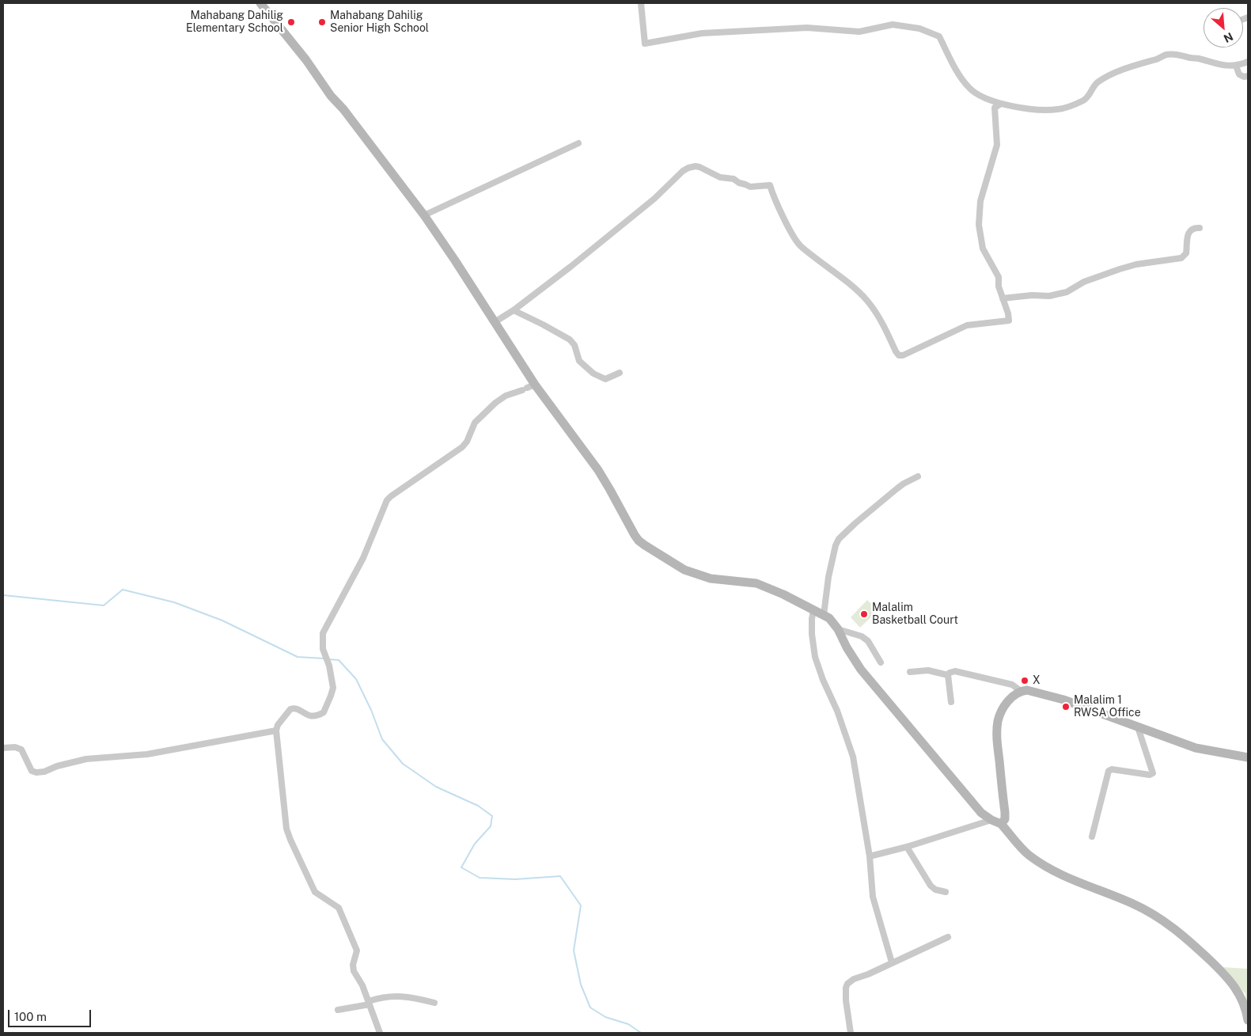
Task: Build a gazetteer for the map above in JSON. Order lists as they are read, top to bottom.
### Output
{
  "places": [
    "Mahabang Dahilig Elementary School",
    "Mahabang Dahilig Senior High School",
    "Malalim Basketball Court",
    "X",
    "Malalim 1 RWSA Office"
  ],
  "scale_bar": "100 m",
  "north": "bottom right"
}
